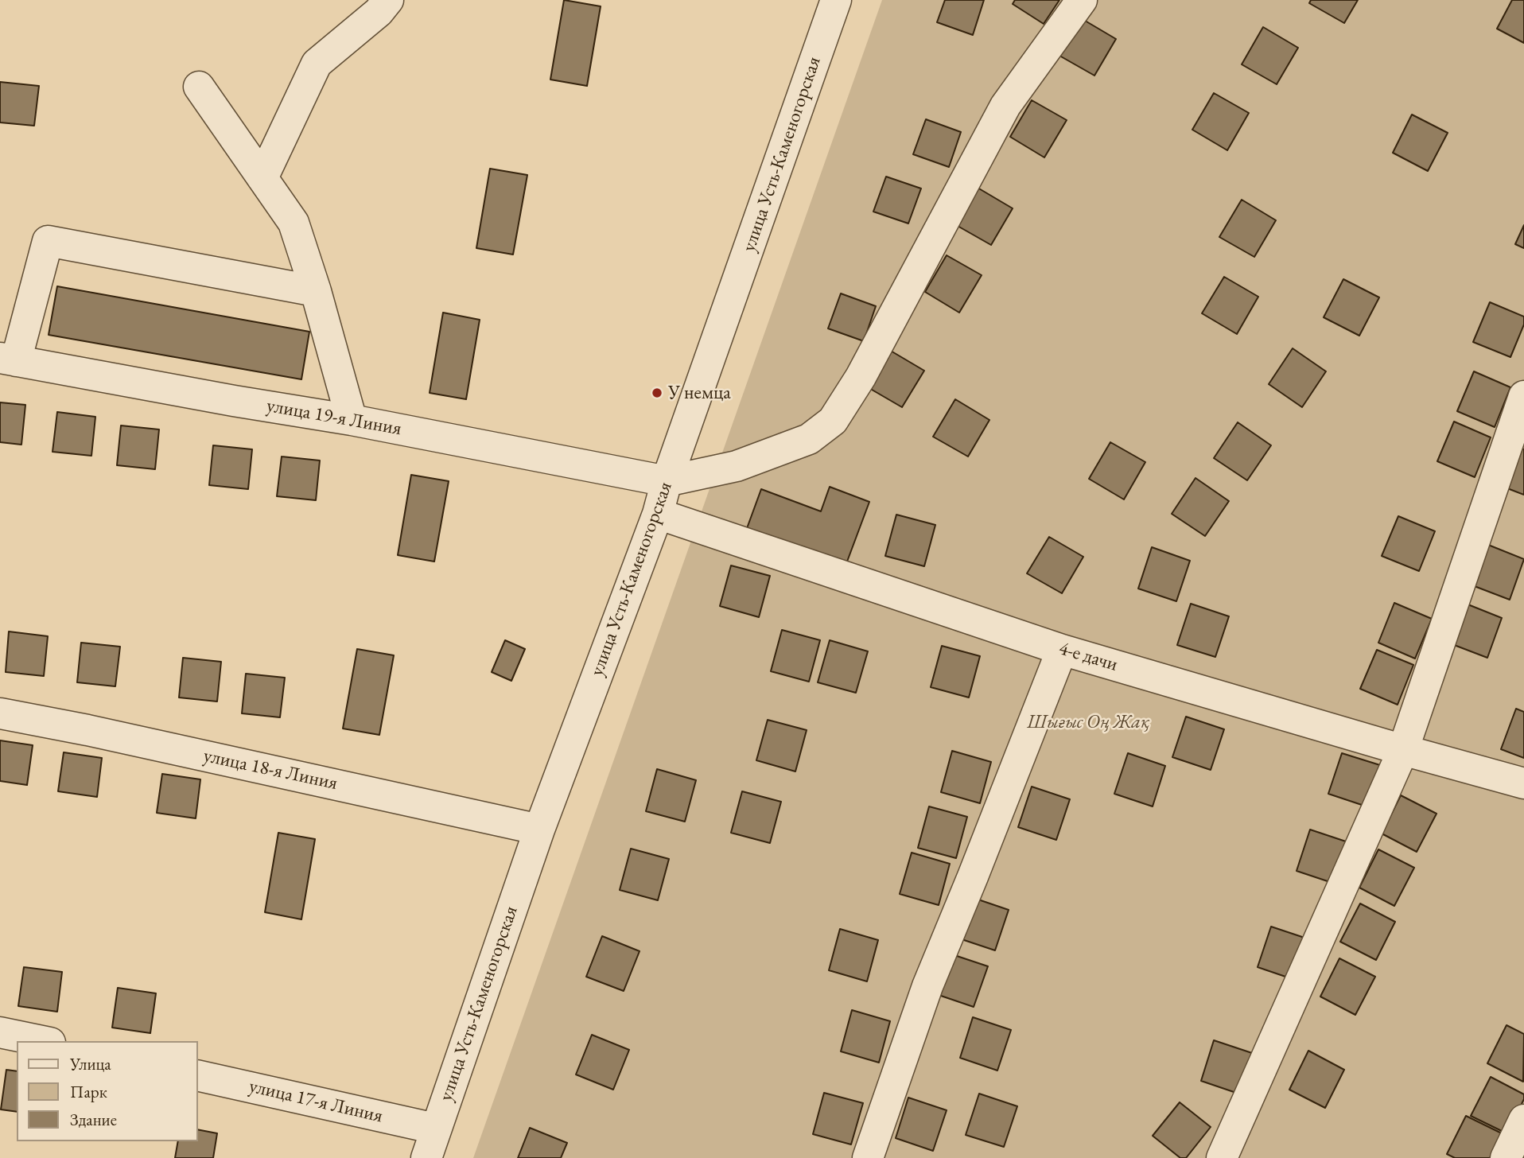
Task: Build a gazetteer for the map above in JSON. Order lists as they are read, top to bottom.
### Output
{
  "streets": {
    "street": [
      "улица Усть-Каменогорская",
      "улица 19-я Линия",
      "4-е дачи",
      "улица 18-я Линия",
      "улица 17-я Линия"
    ]
  },
  "crossings": [
    ["улица Усть-Каменогорская", "улица 19-я Линия"],
    ["улица Усть-Каменогорская", "4-е дачи"],
    ["улица Усть-Каменогорская", "улица 18-я Линия"],
    ["улица Усть-Каменогорская", "улица 17-я Линия"]
  ],
  "parks": ["Шығыс Оң Жақ"],
  "places": ["У немца"],
  "legend": ["Улица", "Парк", "Здание"]
}
